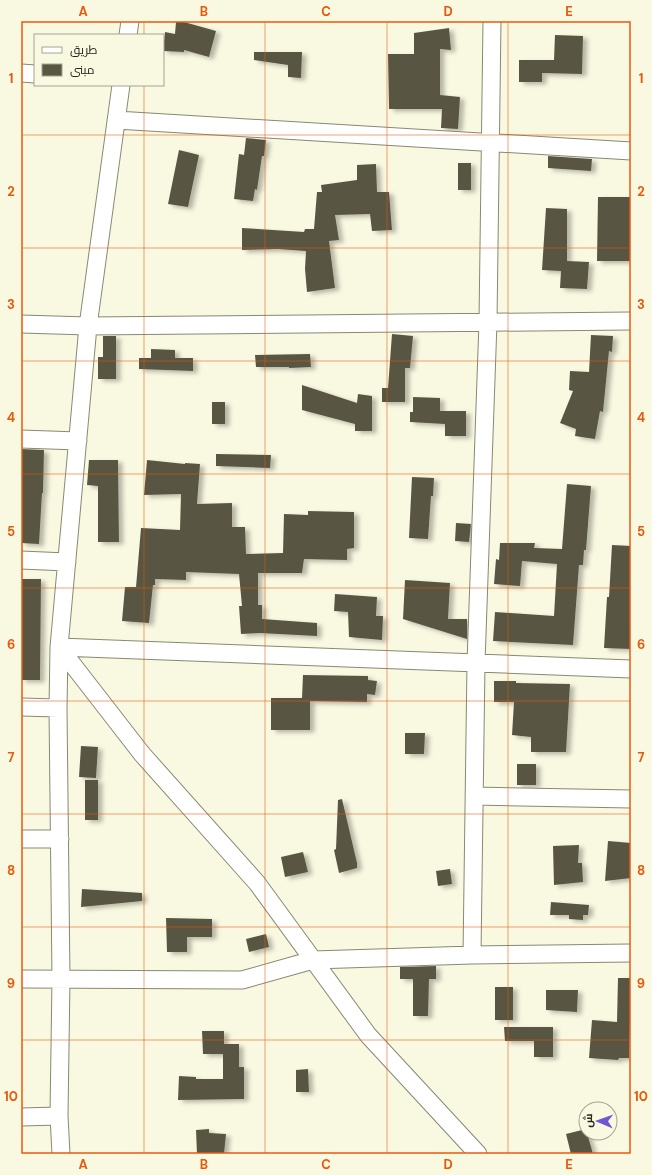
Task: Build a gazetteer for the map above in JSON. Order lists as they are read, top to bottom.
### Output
{
  "legend": ["طريق", "مبنى"],
  "north": "left",
  "grid": {
    "columns": [
      "A",
      "B",
      "C",
      "D",
      "E"
    ],
    "rows": [
      "1",
      "2",
      "3",
      "4",
      "5",
      "6",
      "7",
      "8",
      "9",
      "10"
    ]
  }
}
